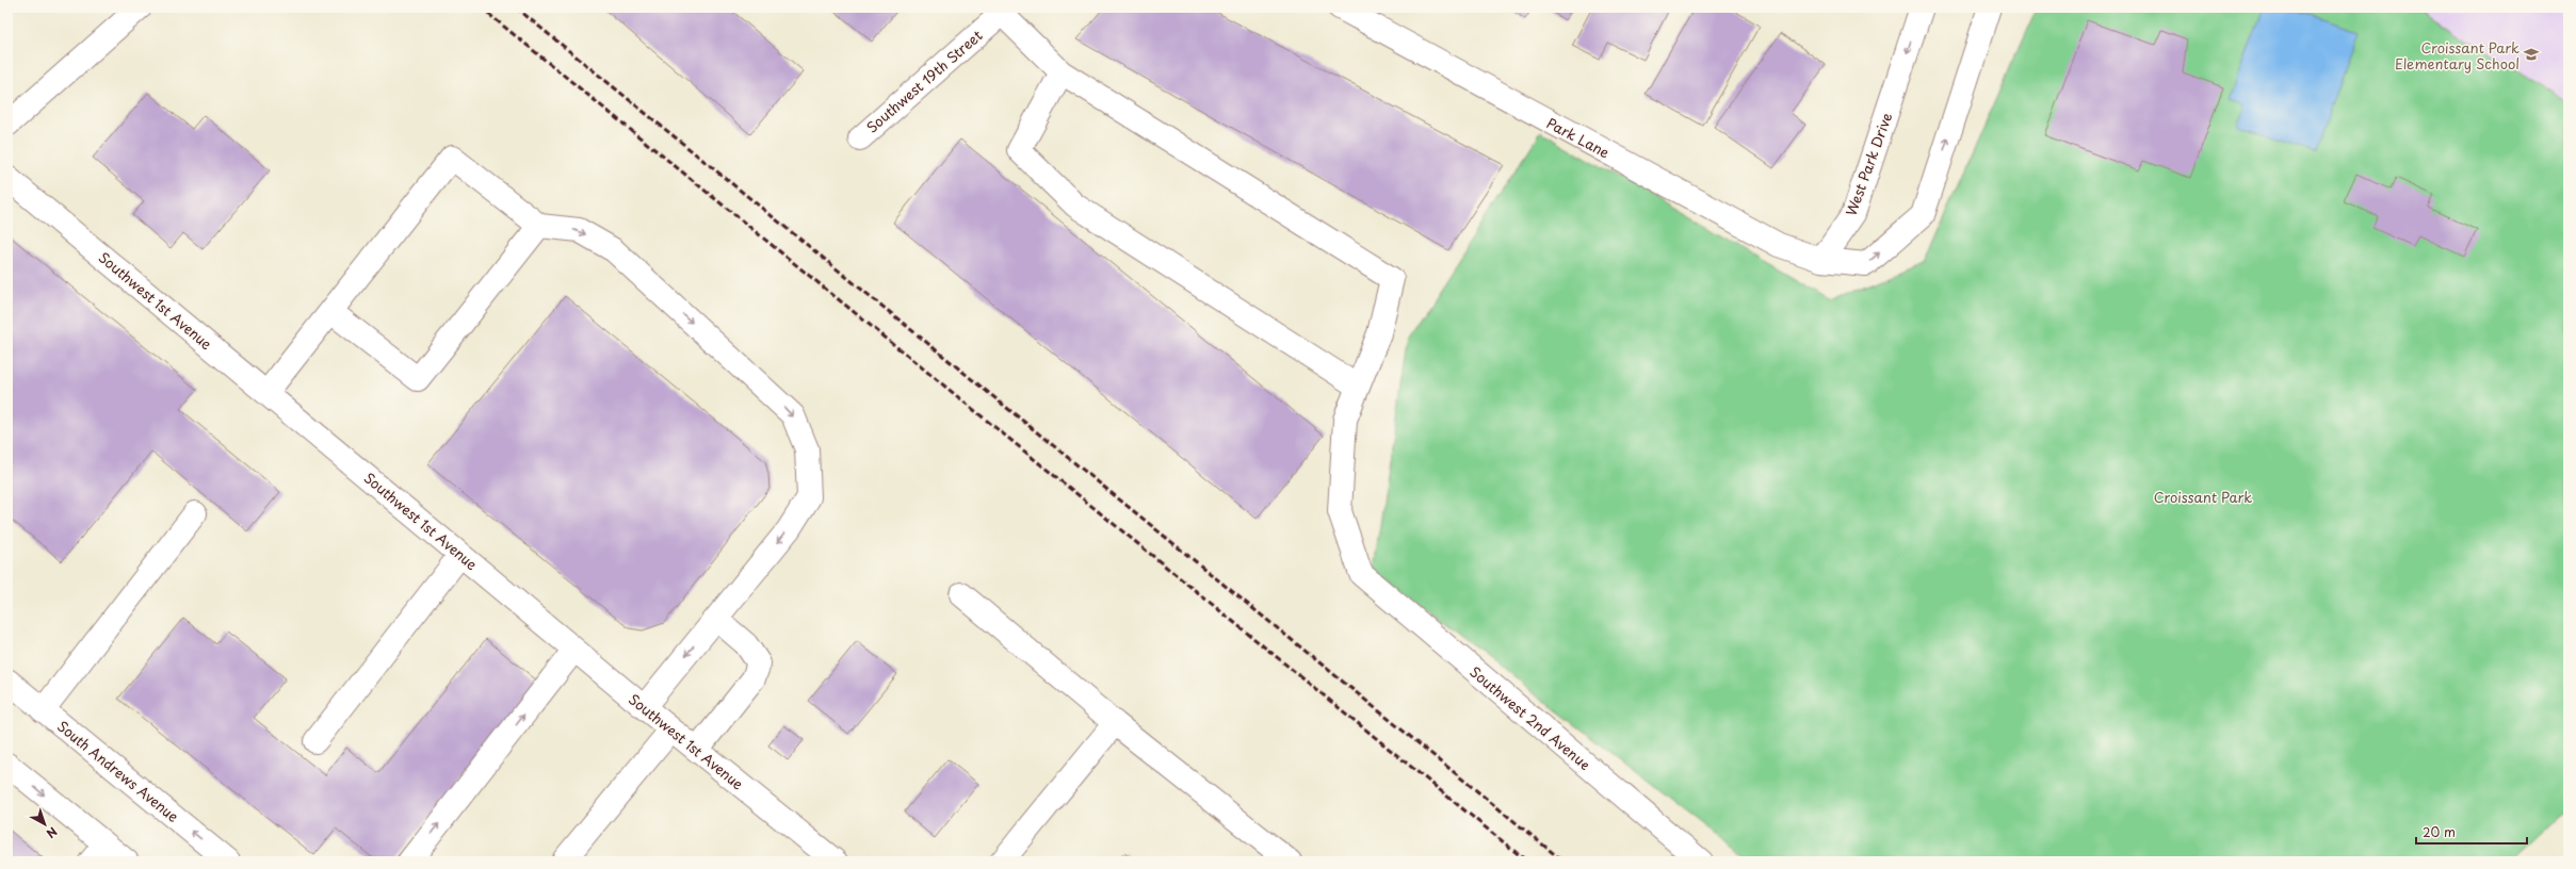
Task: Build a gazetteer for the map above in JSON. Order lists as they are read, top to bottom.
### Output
{
  "streets": {
    "street": [
      "Southwest 19th Street",
      "Park Lane",
      "West Park Drive",
      "Southwest 1st Avenue",
      "Southwest 2nd Avenue",
      "South Andrews Avenue"
    ]
  },
  "crossings": [
    ["Park Lane", "West Park Drive"]
  ],
  "one_way": ["West Park Drive"],
  "parks": ["Croissant Park"],
  "places": {
    "school or university": ["Croissant Park Elementary School"]
  },
  "scale_bar": "20 m",
  "north": "bottom right"
}
